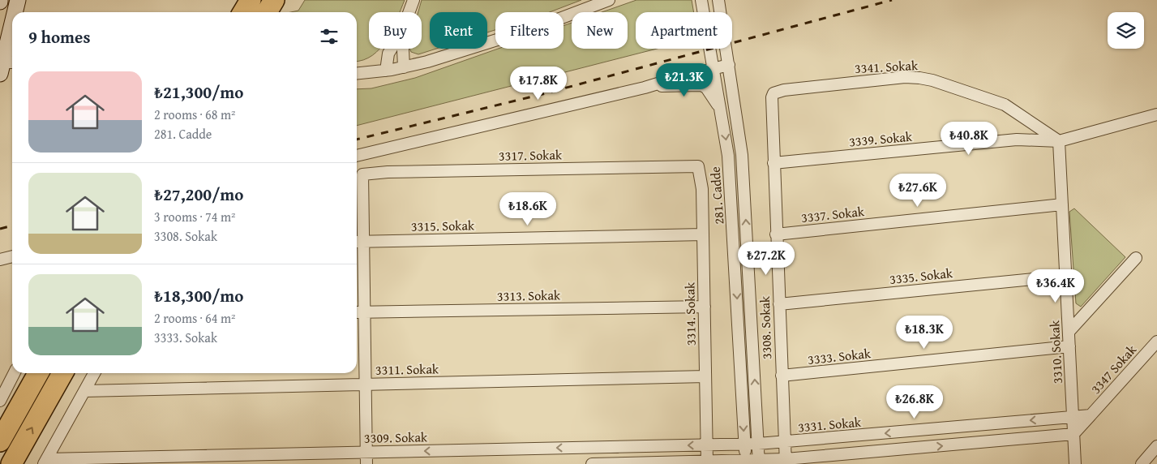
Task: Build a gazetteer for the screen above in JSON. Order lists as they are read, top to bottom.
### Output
{
  "streets": {
    "street": [
      "3341. Sokak",
      "3339. Sokak",
      "3317. Sokak",
      "281. Cadde",
      "3337. Sokak",
      "3315. Sokak",
      "3335. Sokak",
      "3313. Sokak",
      "3314. Sokak",
      "3308. Sokak",
      "3310. Sokak",
      "3333. Sokak",
      "3311. Sokak",
      "3347 Sokak",
      "3331. Sokak",
      "3309. Sokak"
    ]
  },
  "crossings": [
    ["3341. Sokak", "3339. Sokak"],
    ["3341. Sokak", "3308. Sokak"],
    ["3341. Sokak", "3310. Sokak"],
    ["3339. Sokak", "3308. Sokak"],
    ["3339. Sokak", "3310. Sokak"],
    ["3317. Sokak", "3315. Sokak"],
    ["3317. Sokak", "3314. Sokak"],
    ["281. Cadde", "3331. Sokak"],
    ["281. Cadde", "3309. Sokak"],
    ["3337. Sokak", "3308. Sokak"],
    ["3337. Sokak", "3310. Sokak"],
    ["3315. Sokak", "3314. Sokak"],
    ["3335. Sokak", "3308. Sokak"],
    ["3335. Sokak", "3310. Sokak"],
    ["3313. Sokak", "3314. Sokak"],
    ["3314. Sokak", "3311. Sokak"],
    ["3314. Sokak", "3309. Sokak"],
    ["3308. Sokak", "3333. Sokak"],
    ["3308. Sokak", "3331. Sokak"],
    ["3310. Sokak", "3333. Sokak"],
    ["3310. Sokak", "3347 Sokak"],
    ["3310. Sokak", "3331. Sokak"],
    ["3347 Sokak", "3331. Sokak"],
    ["3331. Sokak", "3309. Sokak"]
  ],
  "page": {
    "chip": [
      "Buy",
      "Rent",
      "Filters",
      "New",
      "Apartment"
    ],
    "heading": "9 homes",
    "list": [
      {
        "name": "₺21,300/mo",
        "note": "2 rooms · 68 m² · 281. Cadde"
      },
      {
        "name": "₺27,200/mo",
        "note": "3 rooms · 74 m² · 3308. Sokak"
      },
      {
        "name": "₺18,300/mo",
        "note": "2 rooms · 64 m² · 3333. Sokak"
      }
    ],
    "price": [
      "₺21.3K",
      "₺17.8K",
      "₺40.8K",
      "₺27.6K",
      "₺18.6K",
      "₺27.2K",
      "₺36.4K",
      "₺18.3K",
      "₺26.8K"
    ]
  }
}
